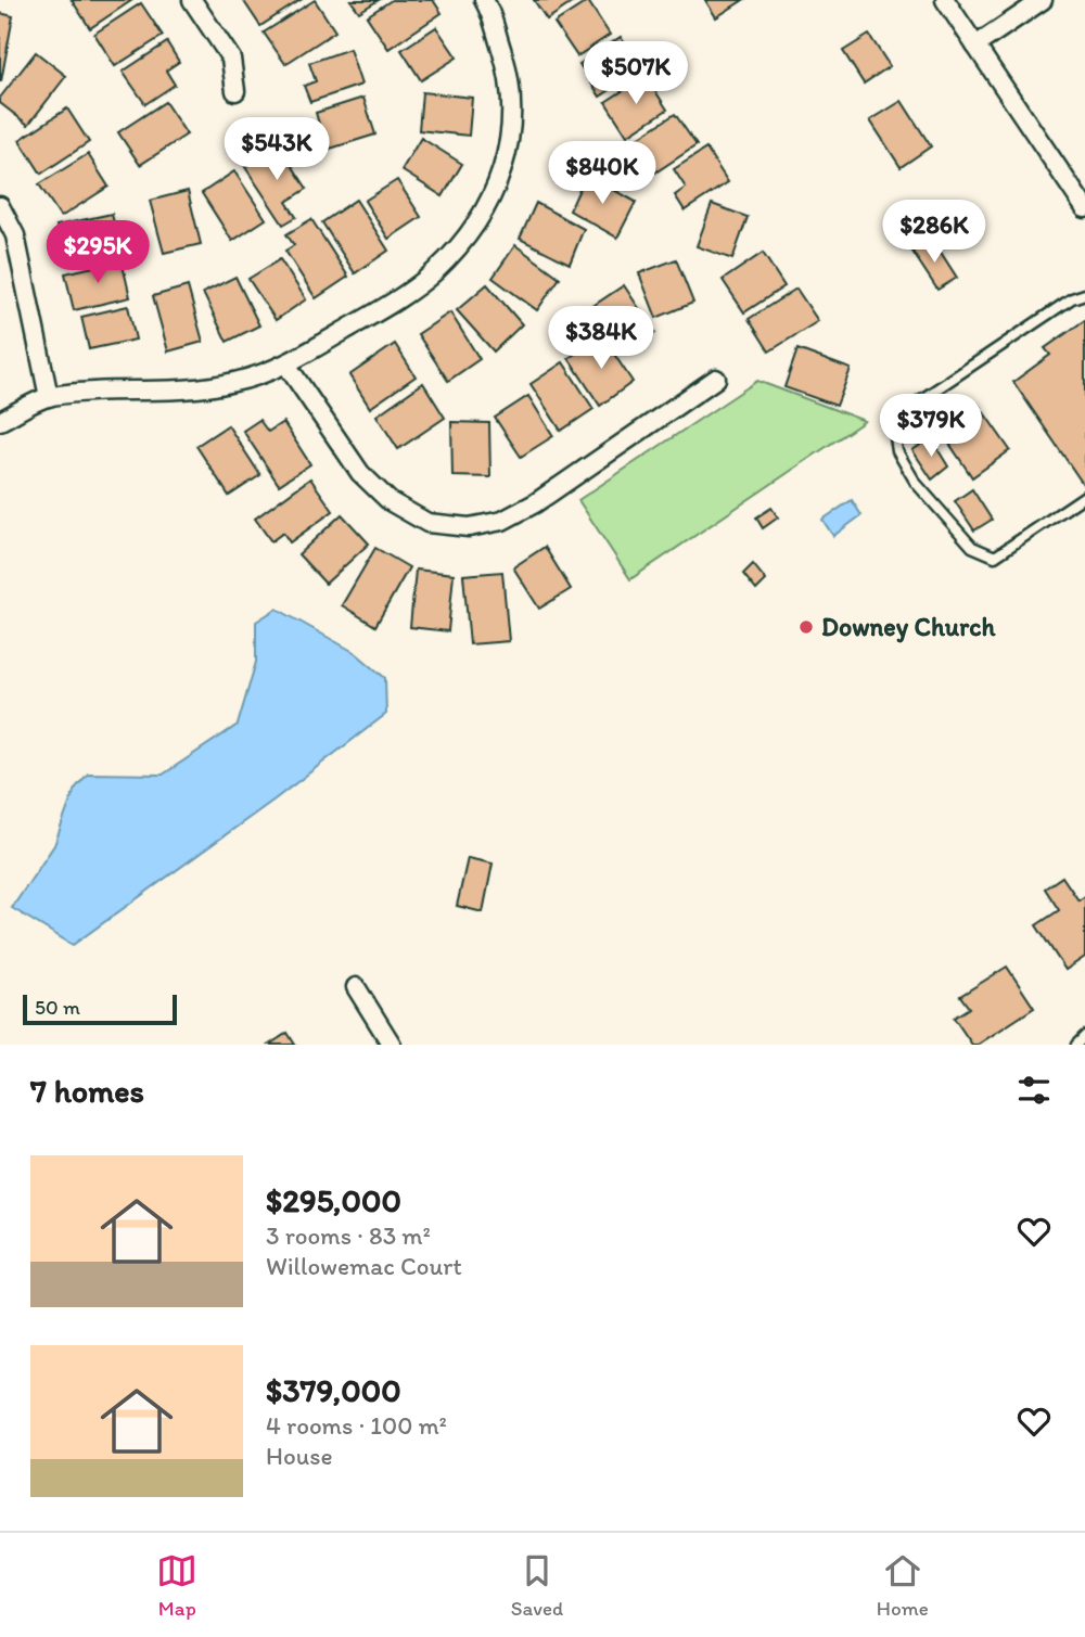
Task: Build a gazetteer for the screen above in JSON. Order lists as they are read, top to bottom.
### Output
{
  "places": ["Downey Church"],
  "scale_bar": "50 m",
  "page": {
    "price": [
      "$507K",
      "$543K",
      "$840K",
      "$286K",
      "$295K",
      "$384K",
      "$379K"
    ],
    "scale": "50 m",
    "heading": "7 homes",
    "list": [
      {
        "name": "$295,000",
        "note": "3 rooms · 83 m² · Willowemac Court"
      },
      {
        "name": "$379,000",
        "note": "4 rooms · 100 m² · House"
      }
    ],
    "tabs": ["Map", "Saved", "Home"]
  }
}
